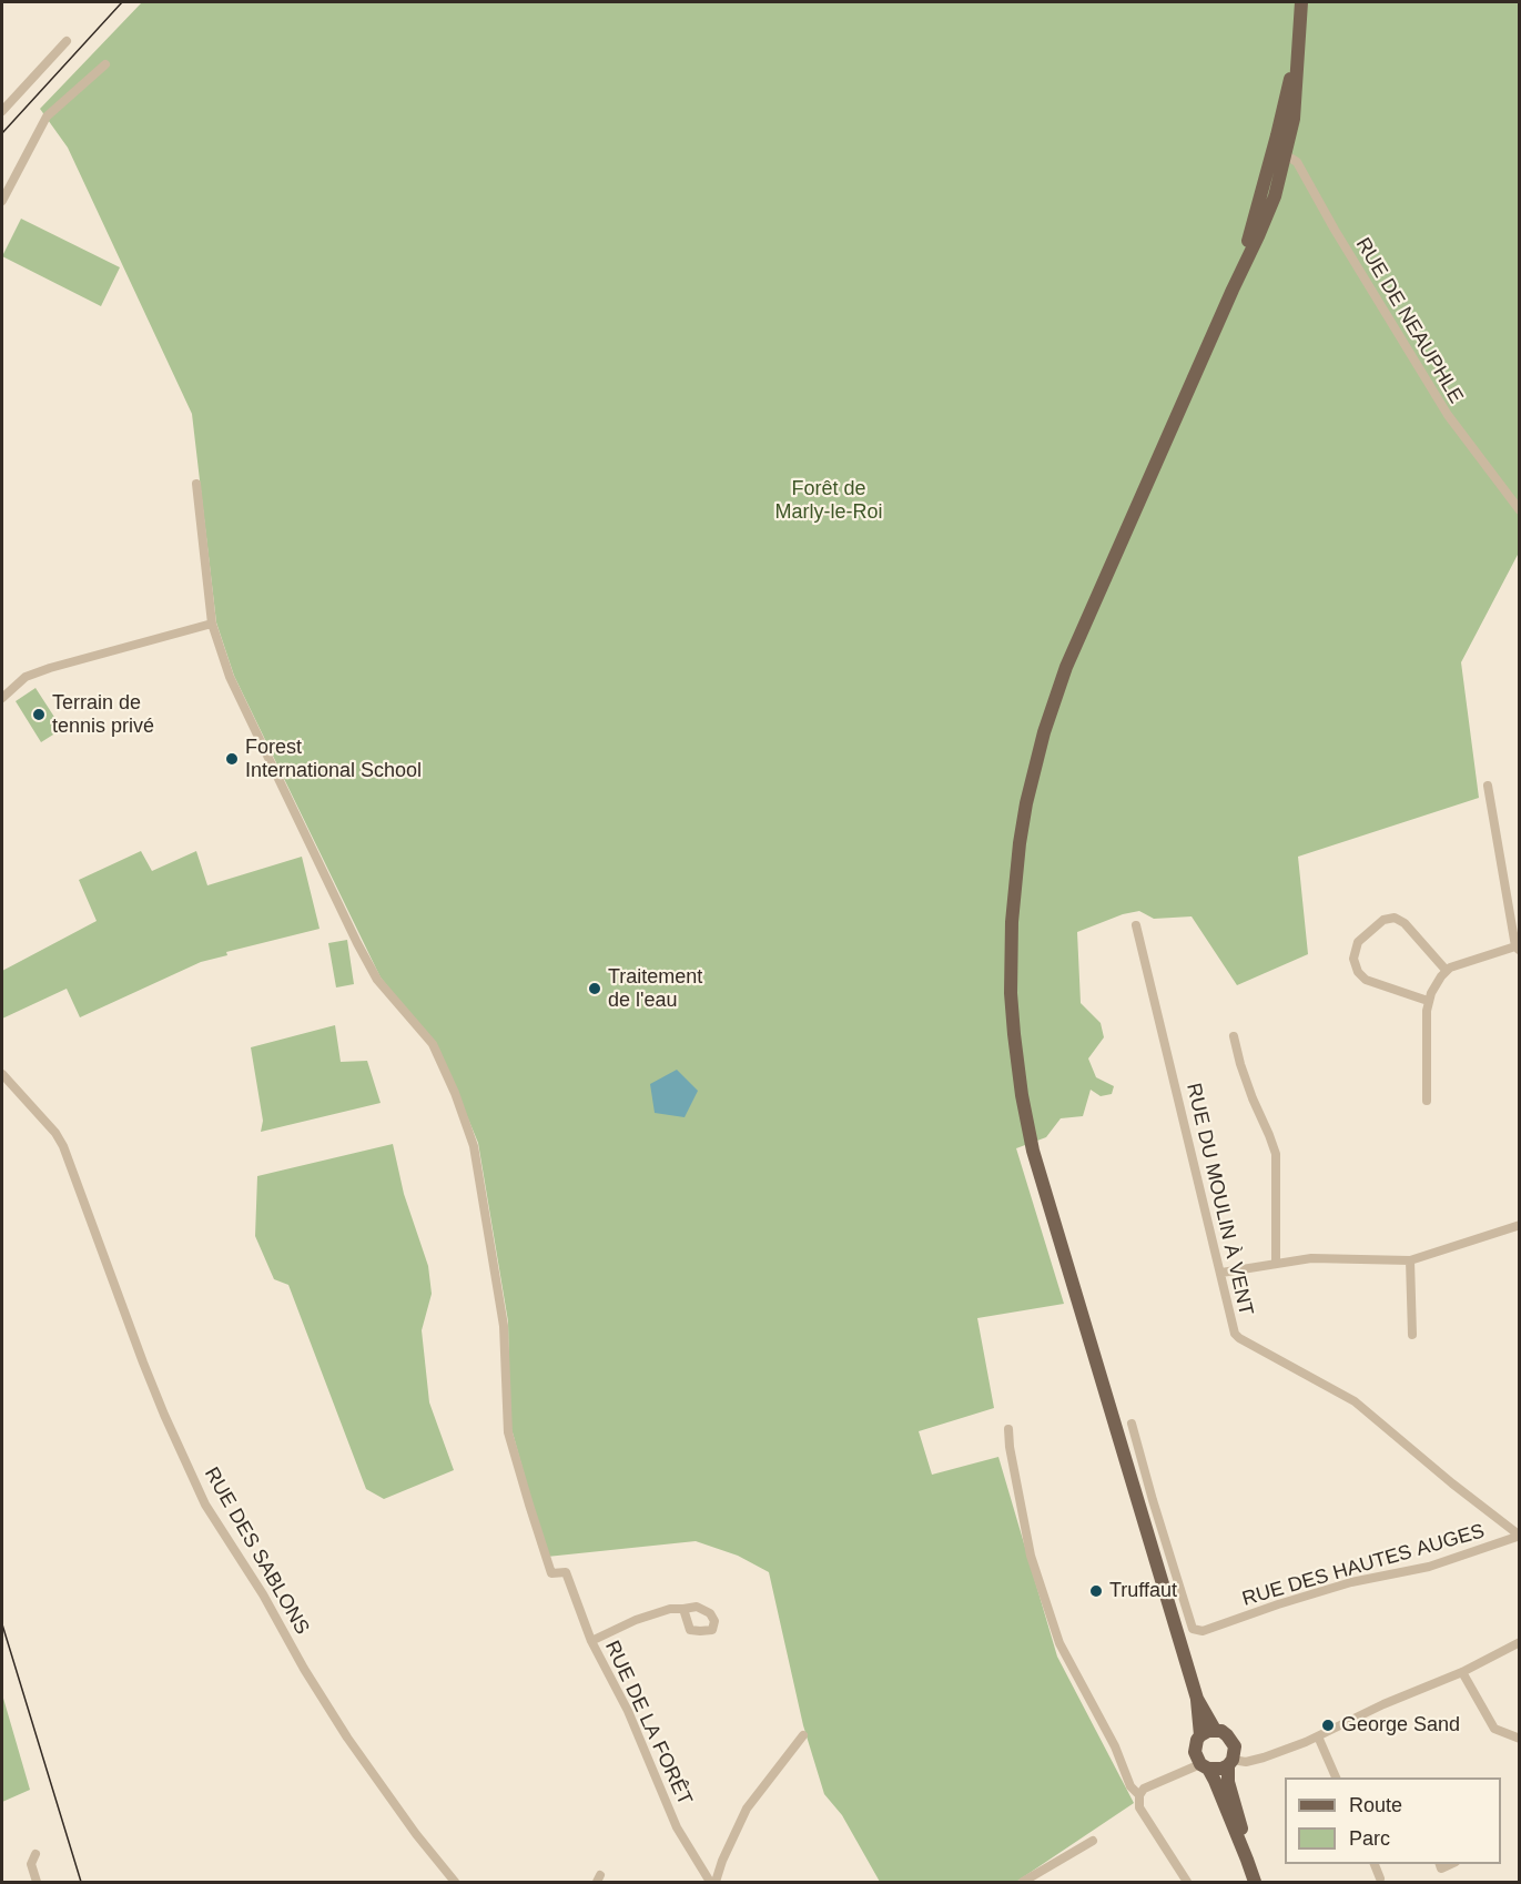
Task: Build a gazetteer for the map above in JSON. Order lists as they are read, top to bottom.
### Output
{
  "streets": {
    "street": [
      "RUE DE NEAUPHLE",
      "RUE DU MOULIN À VENT",
      "RUE DES SABLONS",
      "RUE DES HAUTES AUGES",
      "RUE DE LA FORÊT"
    ]
  },
  "crossings": [
    ["RUE DU MOULIN À VENT", "RUE DES HAUTES AUGES"]
  ],
  "parks": ["Forêt de Marly-le-Roi"],
  "places": [
    "Terrain de tennis privé",
    "Forest International School",
    "Traitement de l'eau",
    "Truffaut",
    "George Sand"
  ],
  "legend": ["Route", "Parc"]
}
